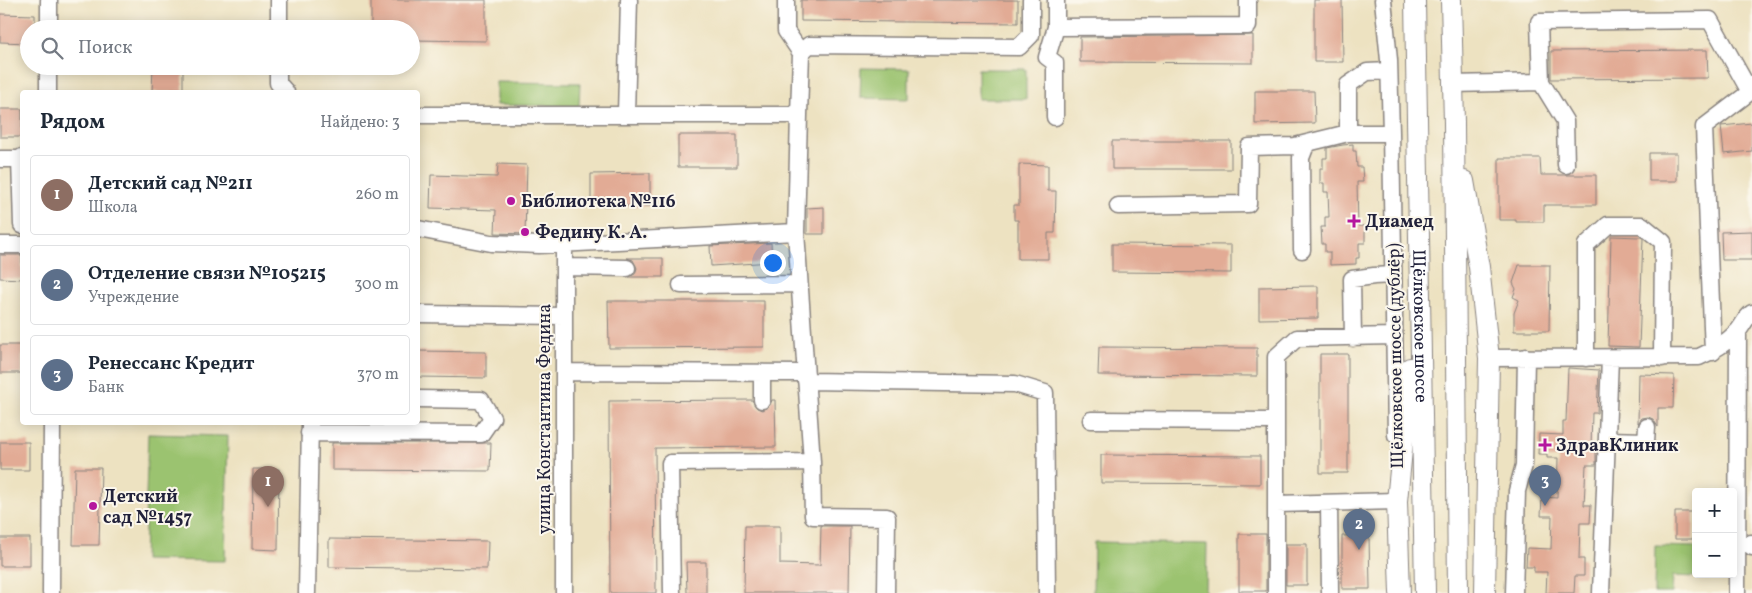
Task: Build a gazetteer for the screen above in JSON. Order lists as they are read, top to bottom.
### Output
{
  "streets": {
    "main road": ["Щёлковское шоссе", "Щёлковское шоссе (дублёр)"],
    "street": ["улица Константина Федина"]
  },
  "places": {
    "other": ["Библиотека №116", "Федину К. А.", "Детский сад №1457"],
    "health": ["Диамед", "ЗдравКлиник"]
  },
  "page": {
    "search": "Поиск",
    "heading": ["Рядом", "Найдено: 3"],
    "list": [
      {
        "mark": "1",
        "name": "Детский сад №211",
        "note": "Школа",
        "value": "260 m"
      },
      {
        "mark": "2",
        "name": "Отделение связи №105215",
        "note": "Учреждение",
        "value": "300 m"
      },
      {
        "mark": "3",
        "name": "Ренессанс Кредит",
        "note": "Банк",
        "value": "370 m"
      }
    ],
    "pins": ["3", "1", "2"],
    "map_buttons": ["+", "−"]
  }
}
